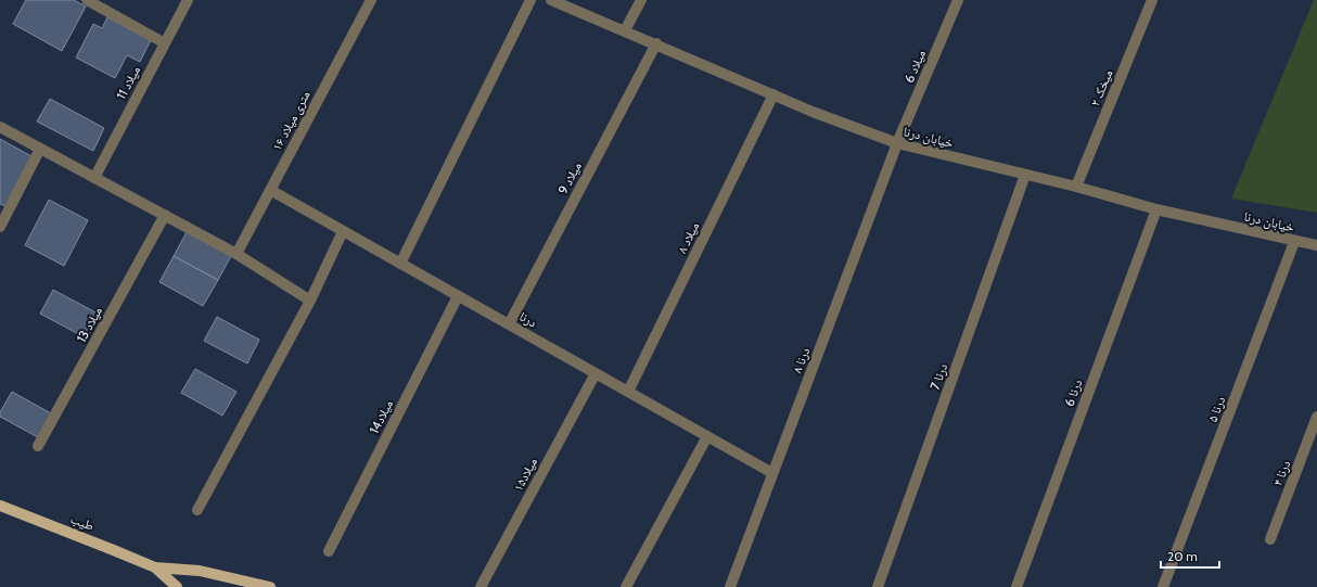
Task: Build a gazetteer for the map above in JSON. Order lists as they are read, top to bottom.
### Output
{
  "streets": {
    "main road": ["طیب"],
    "street": [
      "میلاد 6",
      "میلاد 11",
      "میخک ۲",
      "۱۶ متری میلاد",
      "خیابان درنا",
      "میلاد 9",
      "میلاد ۸",
      "درنا",
      "میلاد 13",
      "درنا ۸",
      "درنا 7",
      "درنا 6",
      "درنا ۵",
      "میلاد14",
      "درنا ۴",
      "میلاد۱۵"
    ]
  },
  "crossings": [
    ["میلاد 6", "خیابان درنا"],
    ["میلاد 6", "درنا ۸"],
    ["میخک ۲", "خیابان درنا"],
    ["۱۶ متری میلاد", "درنا"],
    ["خیابان درنا", "میلاد 9"],
    ["خیابان درنا", "میلاد ۸"],
    ["خیابان درنا", "درنا ۸"],
    ["خیابان درنا", "درنا 7"],
    ["خیابان درنا", "درنا 6"],
    ["خیابان درنا", "درنا ۵"],
    ["میلاد 9", "درنا"],
    ["میلاد ۸", "درنا"],
    ["درنا", "درنا ۸"],
    ["درنا", "میلاد14"],
    ["درنا", "میلاد۱۵"]
  ],
  "scale_bar": "20 m"
}
